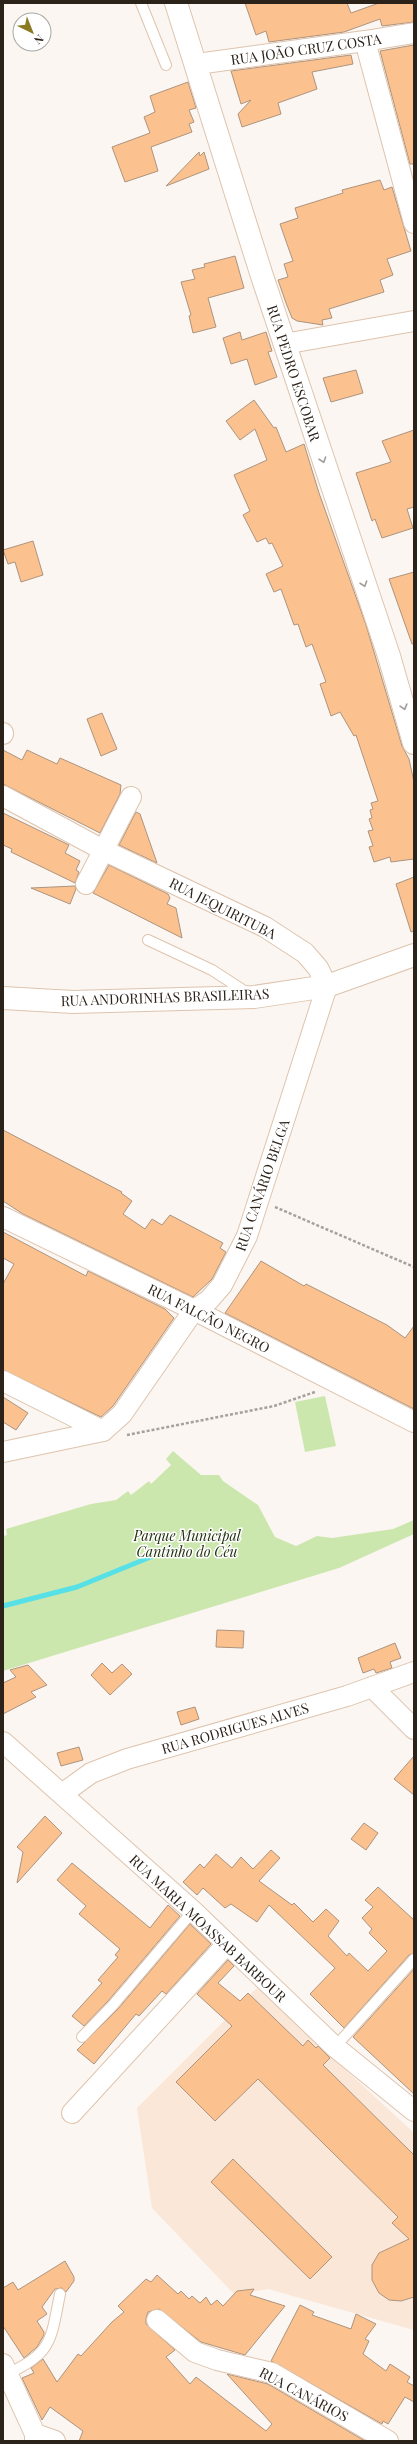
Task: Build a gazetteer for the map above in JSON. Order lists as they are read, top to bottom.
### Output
{
  "streets": {
    "main road": ["RUA PEDRO ESCOBAR", "RUA ANDORINHAS BRASILEIRAS"],
    "street": [
      "RUA JOÃO CRUZ COSTA",
      "RUA JEQUIRITUBA",
      "RUA CANÁRIO BELGA",
      "RUA FALCÃO NEGRO",
      "RUA RODRIGUES ALVES",
      "RUA MARIA MOASSAB BARBOUR",
      "RUA CANÁRIOS"
    ]
  },
  "crossings": [
    ["RUA JOÃO CRUZ COSTA", "RUA PEDRO ESCOBAR"],
    ["RUA JEQUIRITUBA", "RUA ANDORINHAS BRASILEIRAS"],
    ["RUA JEQUIRITUBA", "RUA CANÁRIO BELGA"],
    ["RUA ANDORINHAS BRASILEIRAS", "RUA CANÁRIO BELGA"],
    ["RUA CANÁRIO BELGA", "RUA FALCÃO NEGRO"],
    ["RUA RODRIGUES ALVES", "RUA MARIA MOASSAB BARBOUR"]
  ],
  "one_way": ["RUA PEDRO ESCOBAR"],
  "parks": ["Parque Municipal Cantinho do Céu"],
  "north": "bottom right"
}
